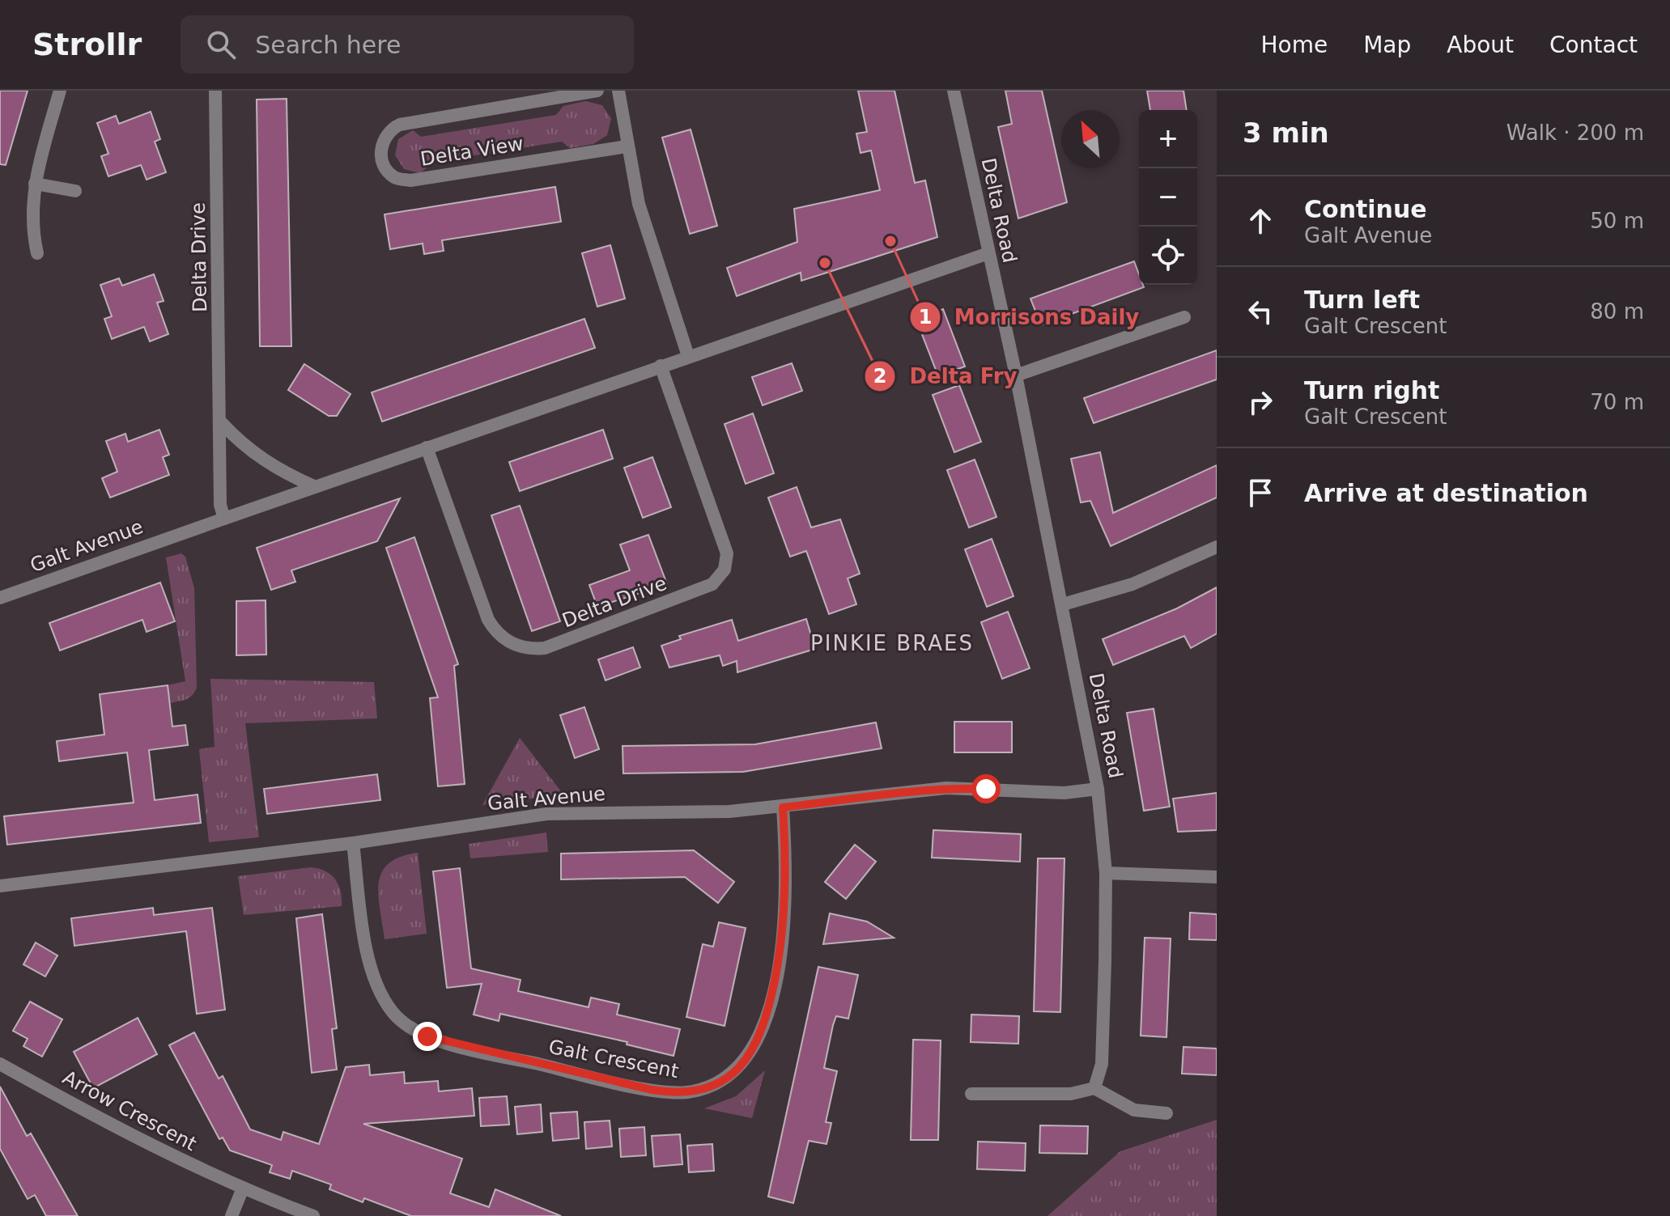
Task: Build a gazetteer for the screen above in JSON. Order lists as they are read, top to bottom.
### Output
{
  "streets": {
    "street": [
      "Delta View",
      "Delta Road",
      "Delta Drive",
      "Galt Avenue",
      "Galt Crescent",
      "Arrow Crescent"
    ]
  },
  "crossings": [
    ["Delta Road", "Galt Avenue"],
    ["Delta Drive", "Galt Avenue"],
    ["Galt Avenue", "Galt Crescent"]
  ],
  "districts": ["PINKIE BRAES"],
  "places": ["Morrisons Daily", "Delta Fry"],
  "north": "top left",
  "page": {
    "header": "Strollr",
    "search": "Search here",
    "nav": [
      "Home",
      "Map",
      "About",
      "Contact"
    ],
    "heading": ["3 min", "Walk · 200 m"],
    "map_buttons": ["+", "−"],
    "list": [
      ["Continue", "Galt Avenue", "50 m"],
      ["Turn left", "Galt Crescent", "80 m"],
      ["Turn right", "Galt Crescent", "70 m"],
      "Arrive at destination"
    ]
  }
}
